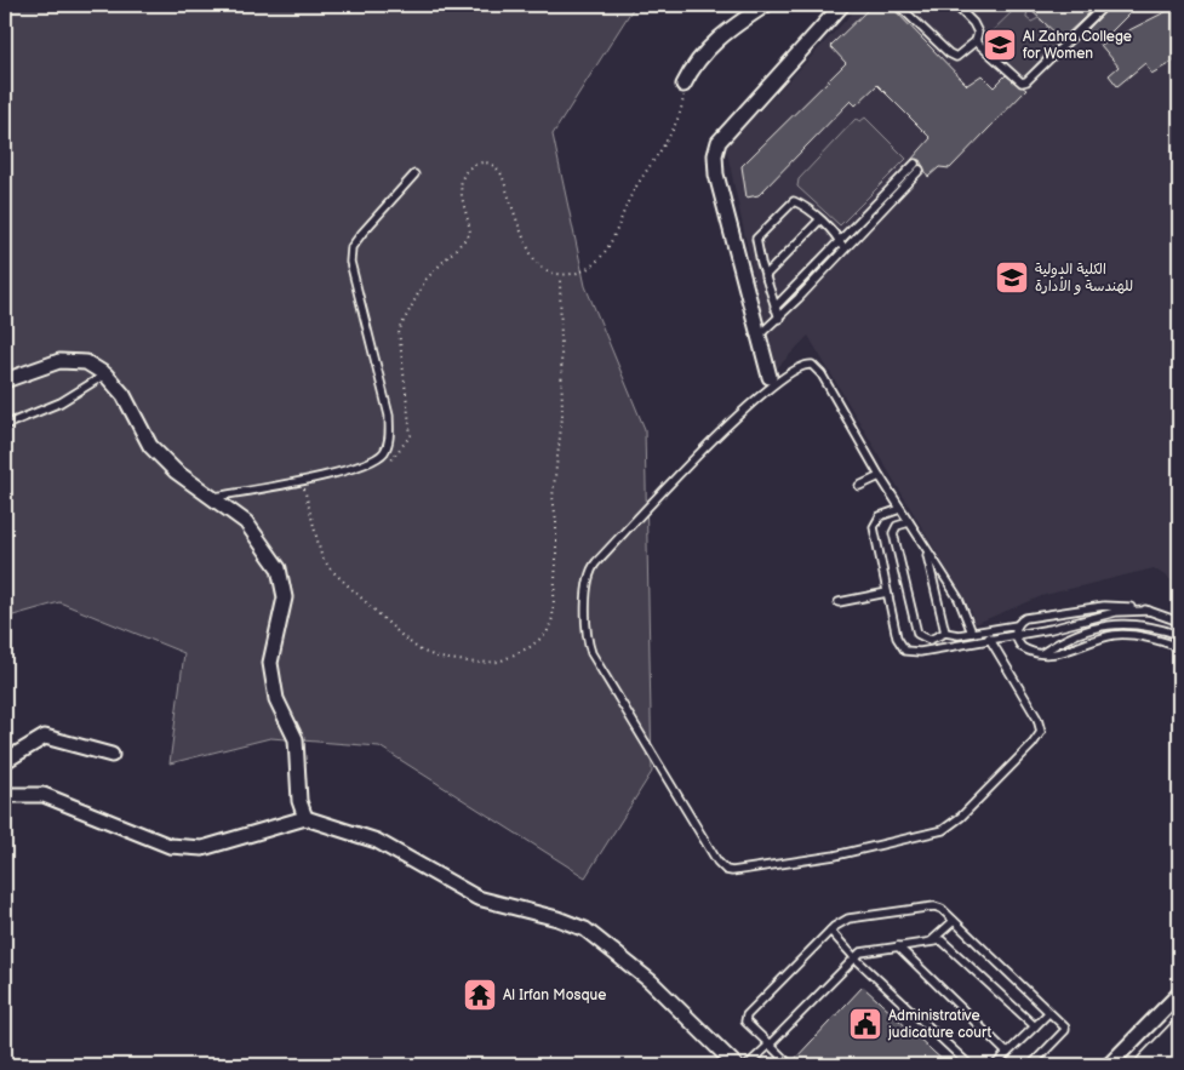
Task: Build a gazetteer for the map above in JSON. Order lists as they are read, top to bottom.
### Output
{
  "places": {
    "school or university": ["Al Zahra College for Women", "الكلية الدولية للهندسة و الأدارة"],
    "temple": ["Al Irfan Mosque"],
    "public building": ["Administrative judicature court"]
  }
}
